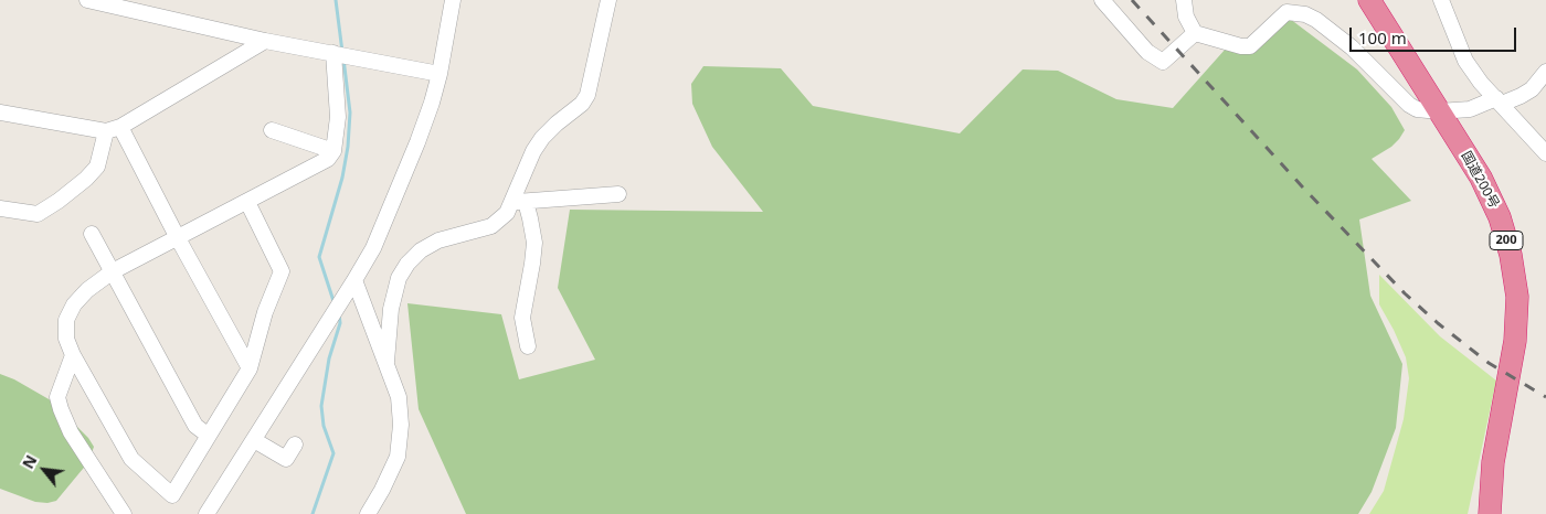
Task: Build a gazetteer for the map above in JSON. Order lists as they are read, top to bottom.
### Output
{
  "streets": {
    "highway": ["国道200号", "200"]
  },
  "scale_bar": "100 m",
  "north": "top left"
}
